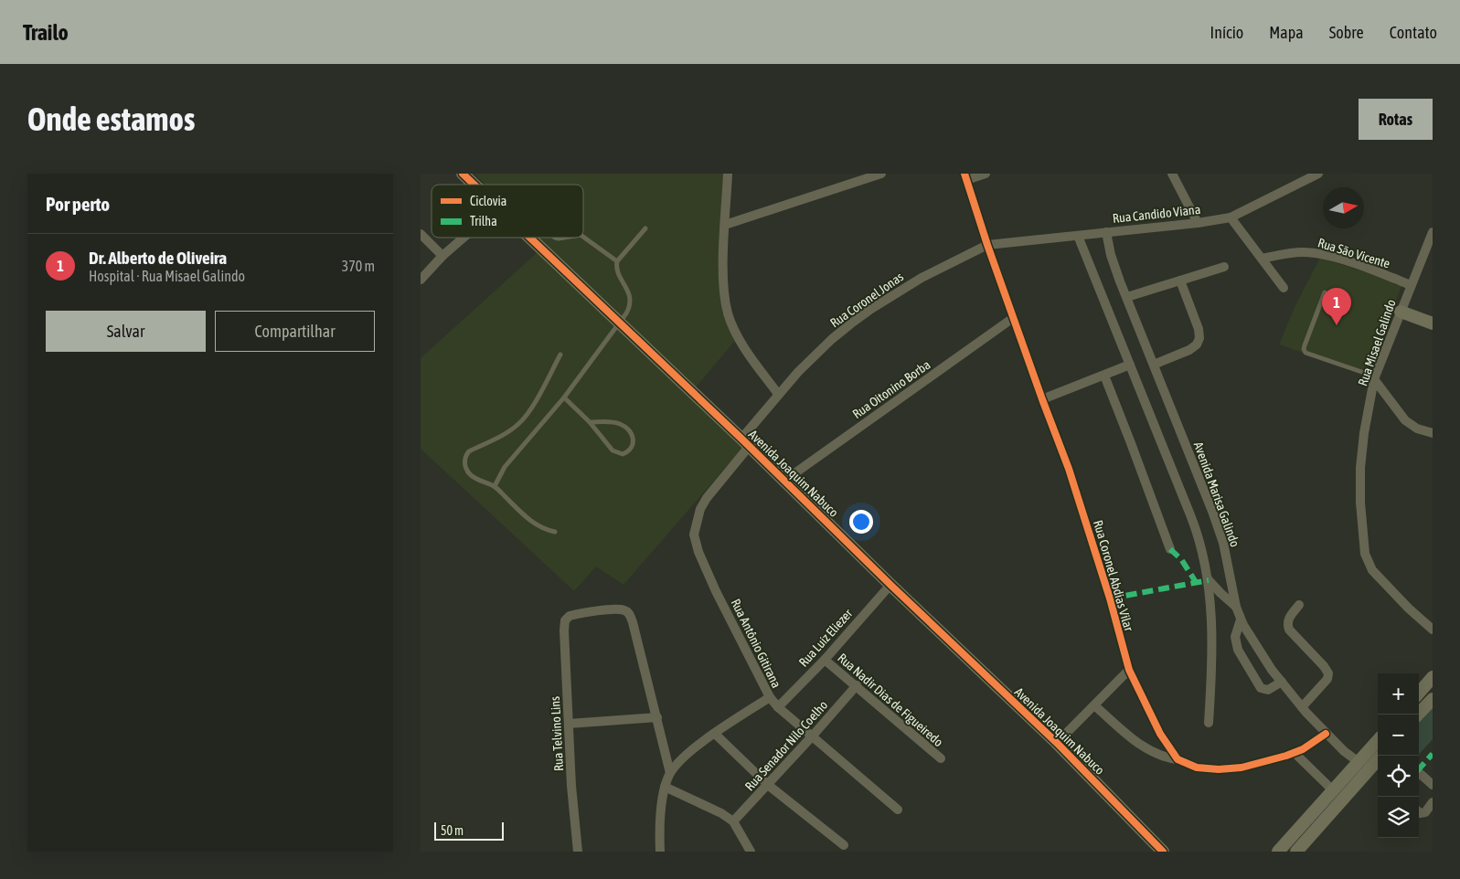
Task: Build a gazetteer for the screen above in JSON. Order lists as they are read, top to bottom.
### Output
{
  "streets": {
    "street": [
      "Rua Candido Viana",
      "Rua São Vicente",
      "Rua Coronel Jonas",
      "Rua Misael Galindo",
      "Rua Oitonino Borba",
      "Avenida Joaquim Nabuco",
      "Avenida Marisa Galindo",
      "Rua Coronel Abdias Vilar",
      "Rua Luiz Eliezer",
      "Rua Antônio Gitirana",
      "Rua Nadir Dias de Figueiredo",
      "Rua Telvino Lins",
      "Rua Senador Nilo Coelho"
    ]
  },
  "crossings": [
    ["Rua Candido Viana", "Rua Coronel Jonas"],
    ["Rua Candido Viana", "Avenida Marisa Galindo"],
    ["Rua Candido Viana", "Rua Coronel Abdias Vilar"],
    ["Rua São Vicente", "Rua Misael Galindo"],
    ["Rua Coronel Jonas", "Avenida Joaquim Nabuco"],
    ["Rua Coronel Jonas", "Rua Coronel Abdias Vilar"],
    ["Rua Coronel Jonas", "Rua Antônio Gitirana"],
    ["Rua Oitonino Borba", "Avenida Joaquim Nabuco"],
    ["Rua Oitonino Borba", "Rua Coronel Abdias Vilar"],
    ["Avenida Joaquim Nabuco", "Rua Luiz Eliezer"],
    ["Avenida Joaquim Nabuco", "Rua Antônio Gitirana"],
    ["Rua Luiz Eliezer", "Rua Nadir Dias de Figueiredo"],
    ["Rua Nadir Dias de Figueiredo", "Rua Senador Nilo Coelho"]
  ],
  "legend": ["Ciclovia", "Trilha"],
  "scale_bar": "50 m",
  "north": "right",
  "page": {
    "header": "Trailo",
    "nav": [
      "Início",
      "Mapa",
      "Sobre",
      "Contato"
    ],
    "buttons": [
      "Rotas",
      ["Salvar", "Compartilhar"]
    ],
    "title": "Onde estamos",
    "heading": "Por perto",
    "list": [
      {
        "mark": "1",
        "name": "Dr. Alberto de Oliveira",
        "note": "Hospital · Rua Misael Galindo",
        "value": "370 m"
      }
    ],
    "pins": "1",
    "map_buttons": ["+", "−"],
    "scale": "50 m"
  }
}
